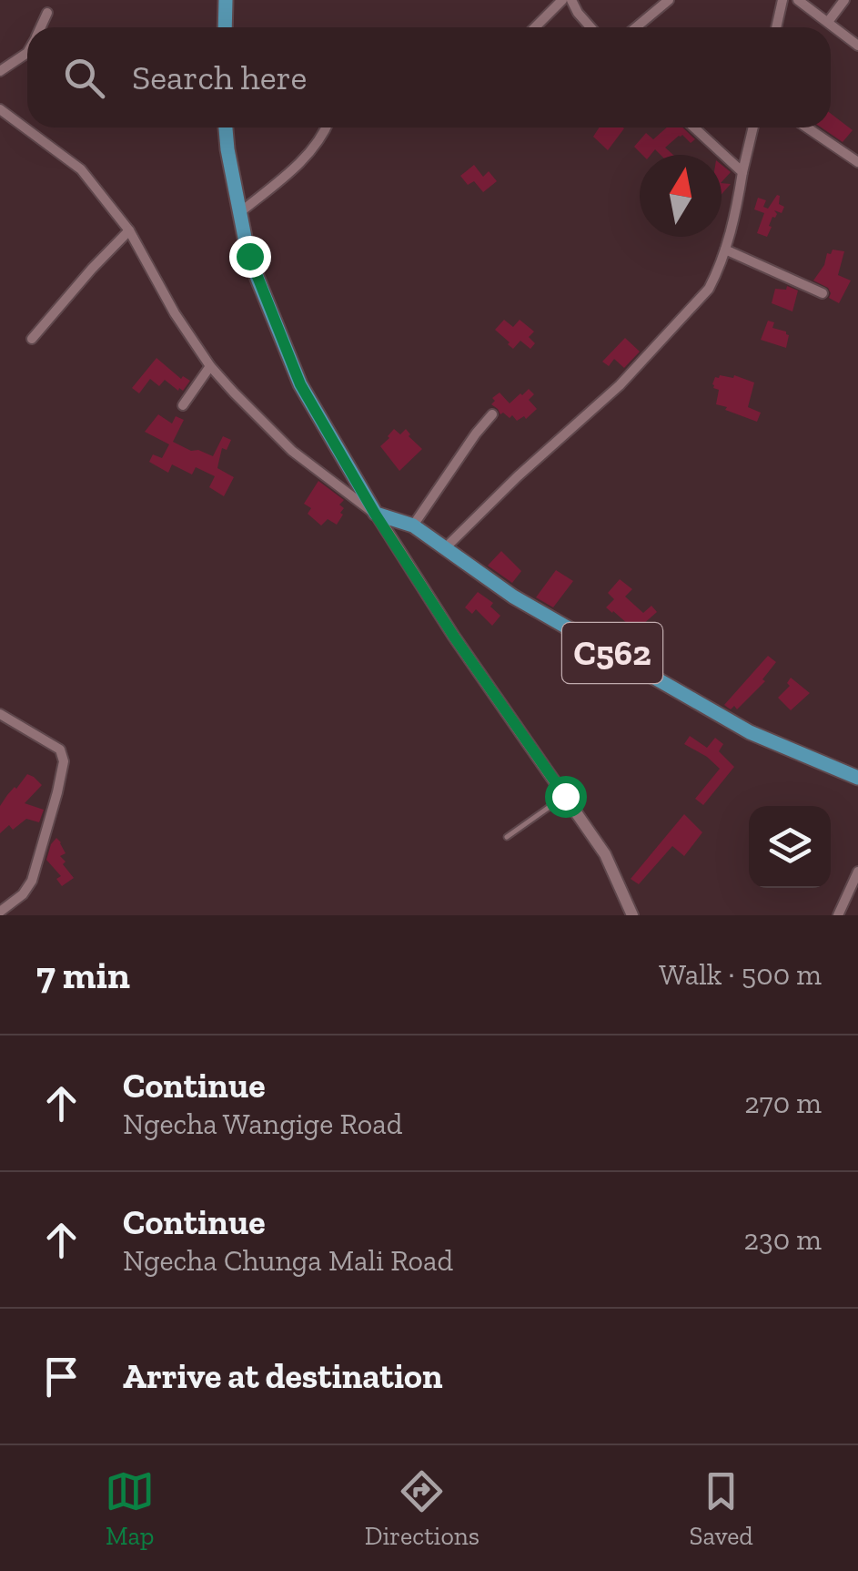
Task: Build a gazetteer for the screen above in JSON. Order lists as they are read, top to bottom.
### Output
{
  "streets": {
    "main road": ["C562"]
  },
  "north": "top",
  "page": {
    "search": "Search here",
    "heading": ["7 min", "Walk · 500 m"],
    "list": [
      ["Continue", "Ngecha Wangige Road", "270 m"],
      ["Continue", "Ngecha Chunga Mali Road", "230 m"],
      "Arrive at destination"
    ],
    "nav": ["Map", "Directions", "Saved"]
  }
}
